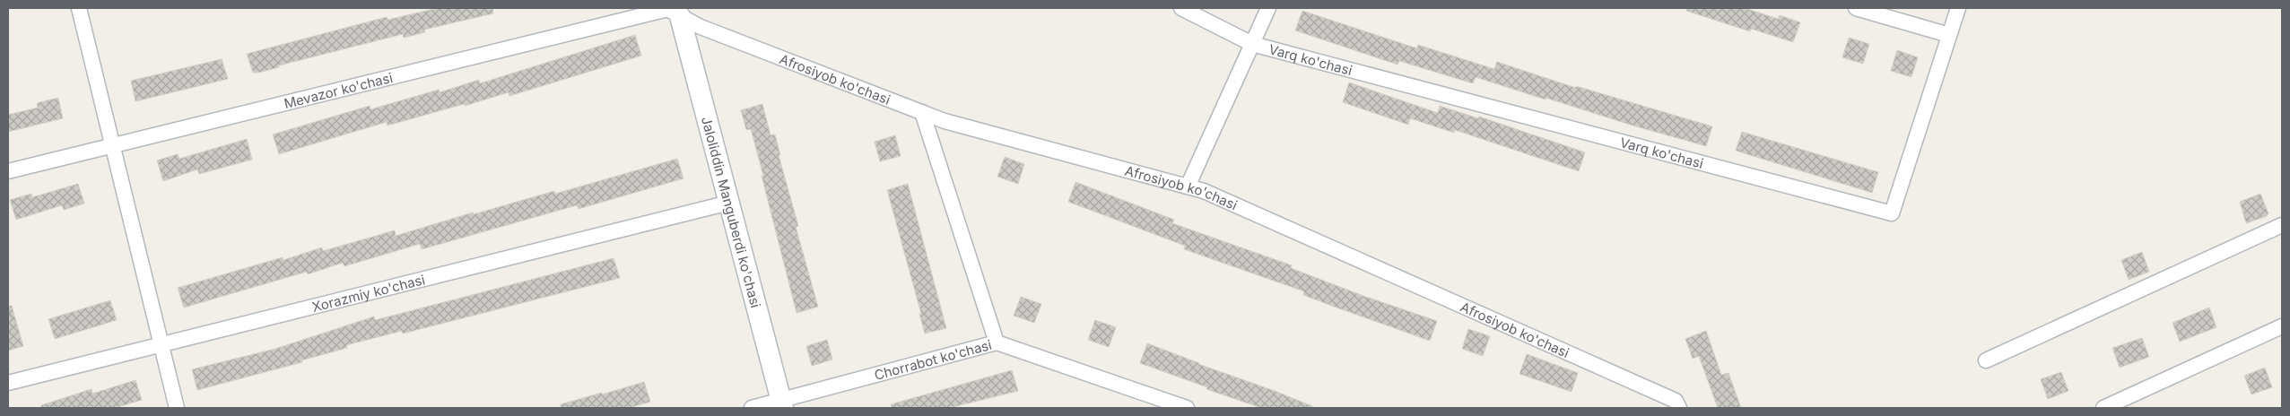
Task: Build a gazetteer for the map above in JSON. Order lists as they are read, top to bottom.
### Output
{
  "streets": {
    "street": [
      "Varq ko'chasi",
      "Afrosiyob ko'chasi",
      "Mevazor ko'chasi",
      "Jaloliddin Manguberdi ko'chasi",
      "Xorazmiy ko'chasi",
      "Chorrabot ko'chasi"
    ]
  },
  "crossings": [
    ["Varq ko'chasi", "Afrosiyob ko'chasi"],
    ["Afrosiyob ko'chasi", "Mevazor ko'chasi"],
    ["Afrosiyob ko'chasi", "Jaloliddin Manguberdi ko'chasi"],
    ["Mevazor ko'chasi", "Jaloliddin Manguberdi ko'chasi"],
    ["Jaloliddin Manguberdi ko'chasi", "Xorazmiy ko'chasi"],
    ["Jaloliddin Manguberdi ko'chasi", "Chorrabot ko'chasi"]
  ]
}
